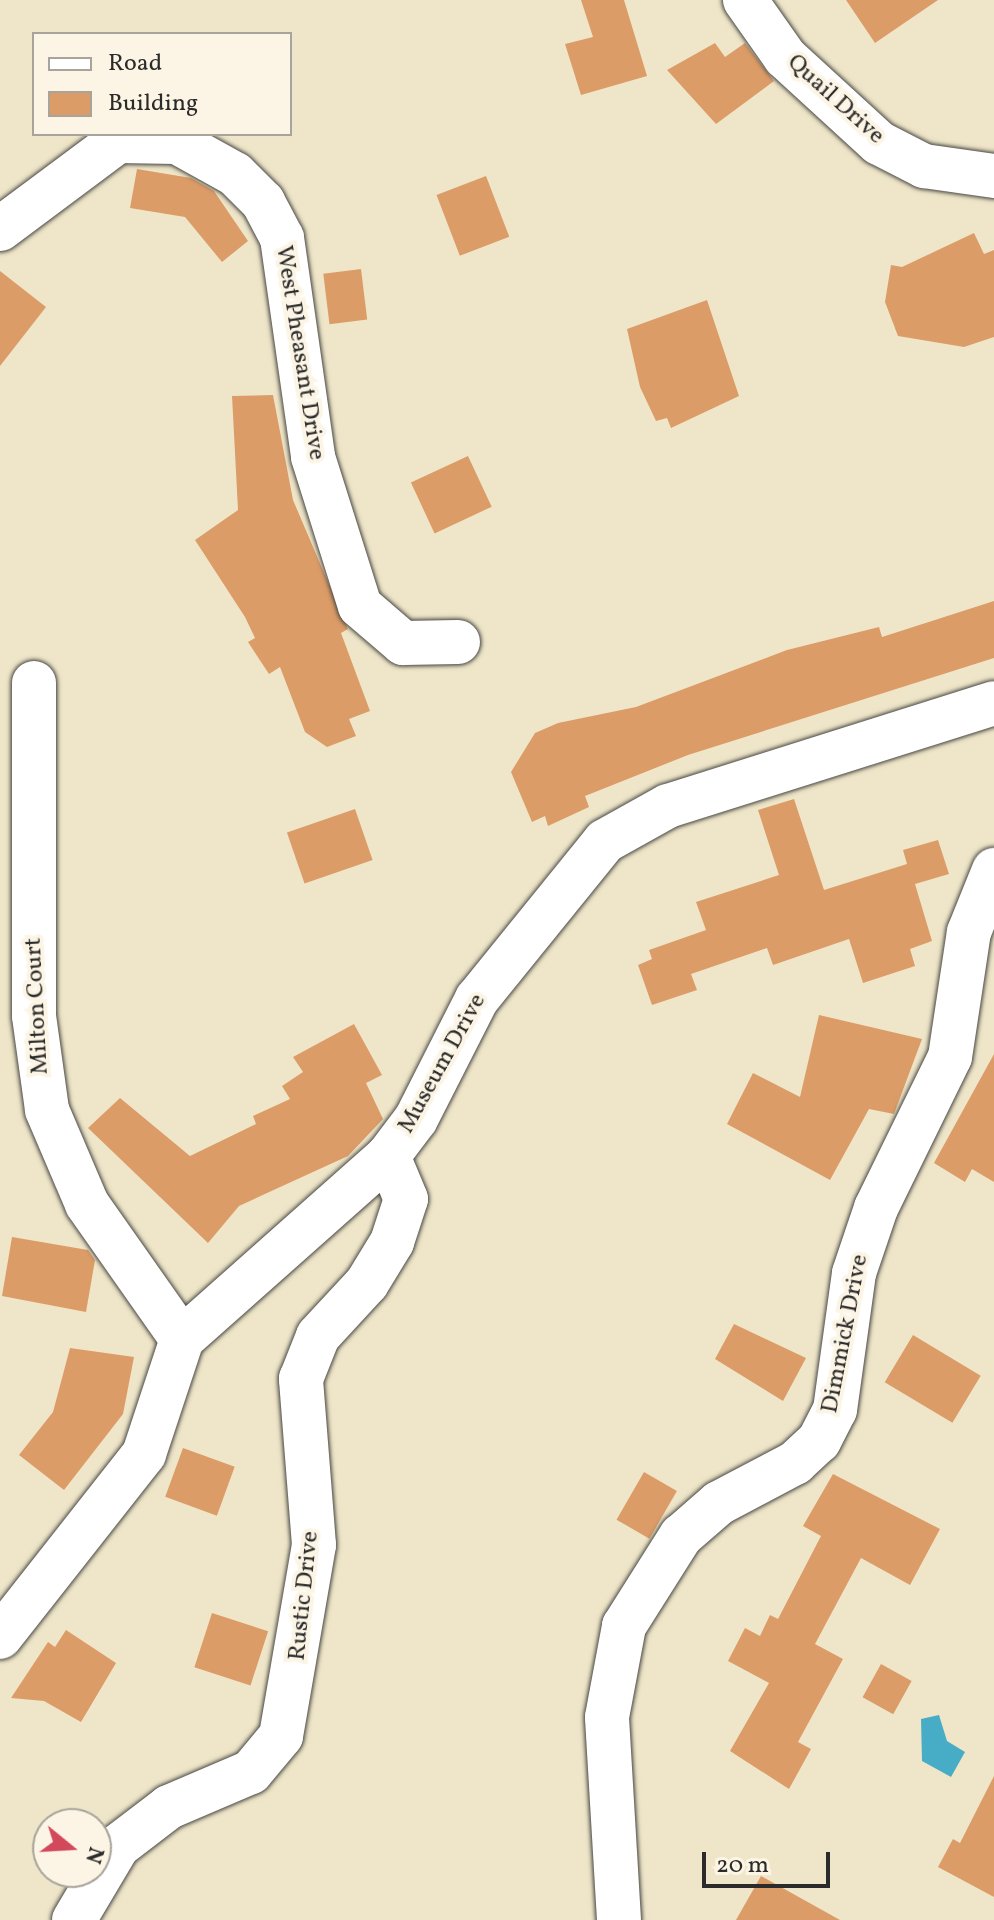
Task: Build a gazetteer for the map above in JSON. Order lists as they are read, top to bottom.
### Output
{
  "streets": {
    "street": [
      "Quail Drive",
      "West Pheasant Drive",
      "Milton Court",
      "Museum Drive",
      "Dimmick Drive",
      "Rustic Drive"
    ]
  },
  "crossings": [
    ["Milton Court", "Museum Drive"],
    ["Museum Drive", "Rustic Drive"]
  ],
  "legend": ["Road", "Building"],
  "scale_bar": "20 m",
  "north": "right"
}
